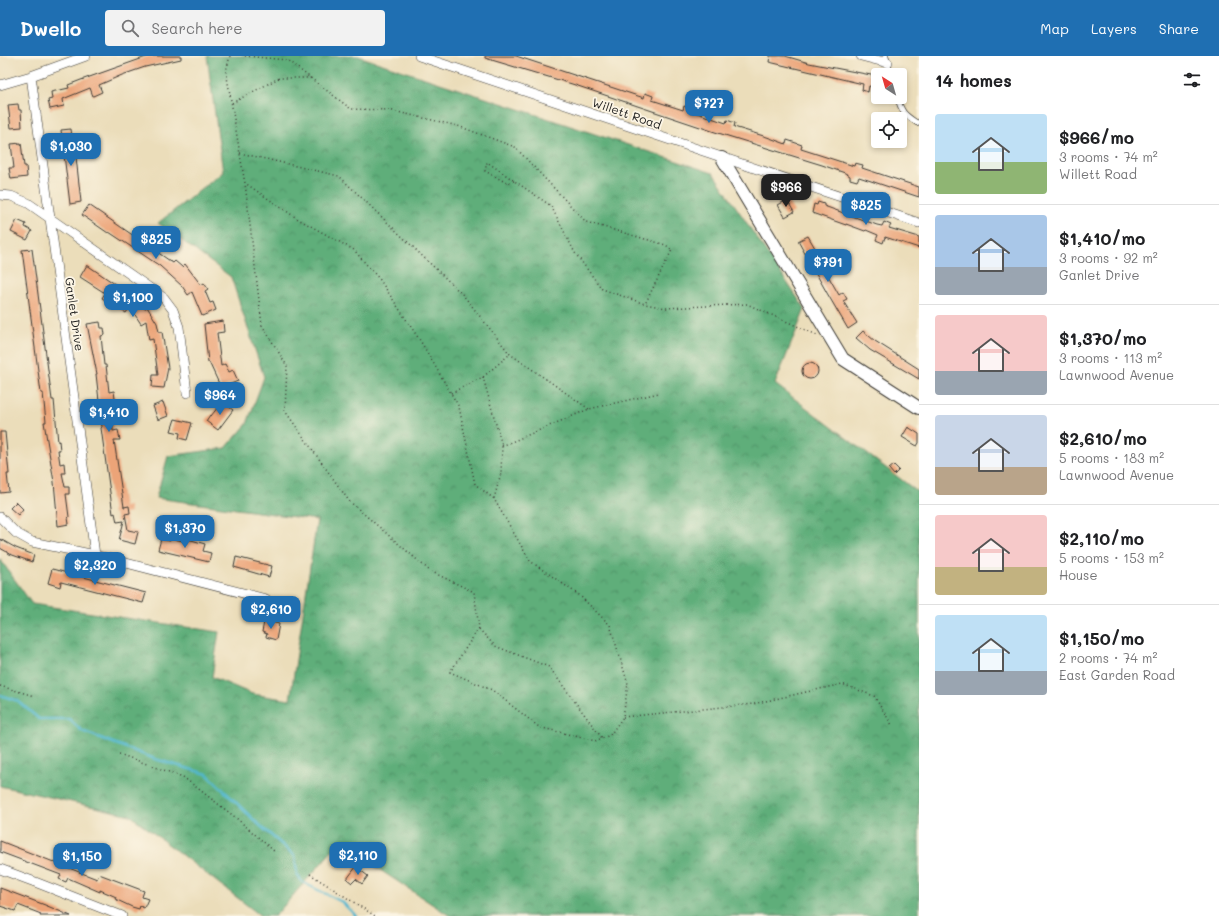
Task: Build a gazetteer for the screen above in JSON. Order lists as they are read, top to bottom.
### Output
{
  "streets": {
    "street": ["Willett Road", "Ganlet Drive"]
  },
  "north": "top left",
  "page": {
    "header": "Dwello",
    "search": "Search here",
    "nav": ["Map", "Layers", "Share"],
    "heading": "14 homes",
    "price": [
      "$727",
      "$1,030",
      "$966",
      "$825",
      "$825",
      "$791",
      "$1,100",
      "$964",
      "$1,410",
      "$1,370",
      "$2,320",
      "$2,610",
      "$2,110",
      "$1,150"
    ],
    "list": [
      {
        "name": "$966/mo",
        "note": "3 rooms · 74 m² · Willett Road"
      },
      {
        "name": "$1,410/mo",
        "note": "3 rooms · 92 m² · Ganlet Drive"
      },
      {
        "name": "$1,370/mo",
        "note": "3 rooms · 113 m² · Lawnwood Avenue"
      },
      {
        "name": "$2,610/mo",
        "note": "5 rooms · 183 m² · Lawnwood Avenue"
      },
      {
        "name": "$2,110/mo",
        "note": "5 rooms · 153 m² · House"
      },
      {
        "name": "$1,150/mo",
        "note": "2 rooms · 74 m² · East Garden Road"
      }
    ]
  }
}
